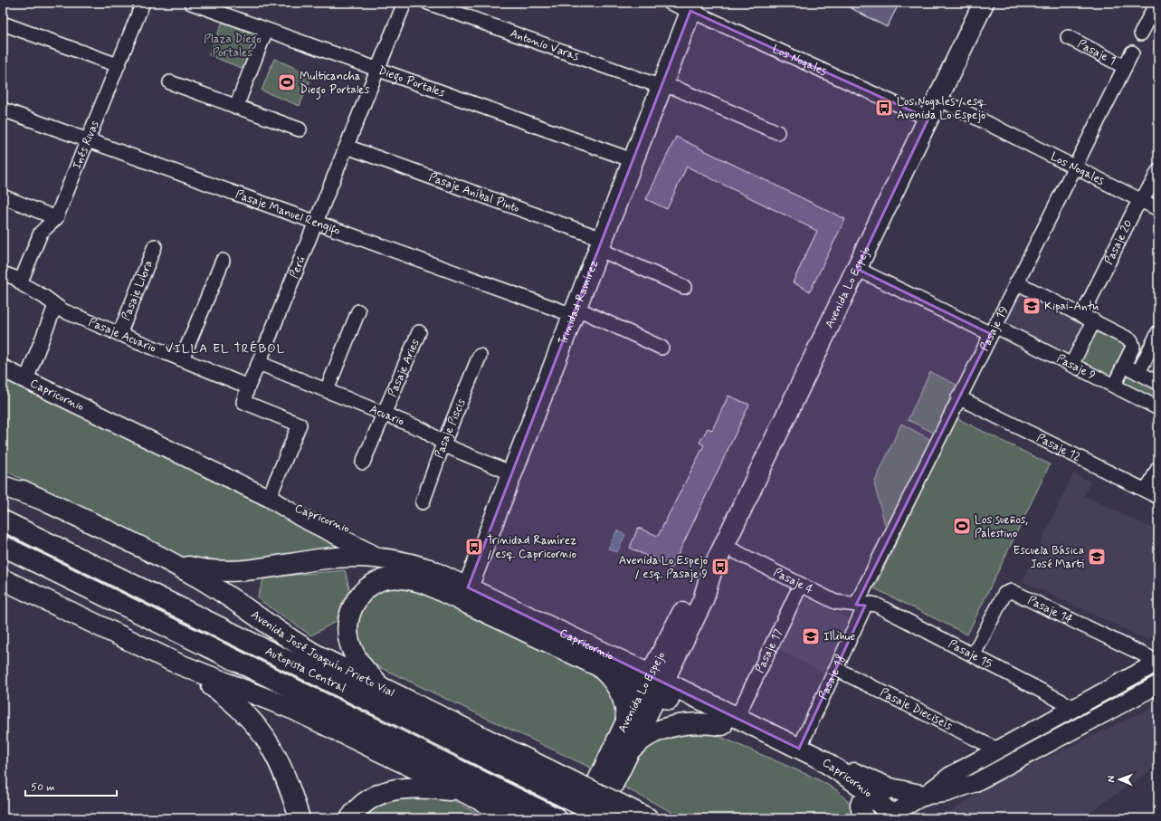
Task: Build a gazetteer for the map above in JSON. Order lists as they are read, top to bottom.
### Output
{
  "streets": {
    "main road": [
      "Avenida Lo Espejo",
      "Trinidad Ramírez",
      "Capricornio",
      "Avenida José Joaquín Prieto Vial",
      "Autopista Central"
    ],
    "street": [
      "Antonio Varas",
      "Pasaje 1",
      "Los Nogales",
      "Diego Portales",
      "Inés Rivas",
      "Pasaje Aníbal Pinto",
      "Pasaje Manuel Rengifo",
      "Pasaje 20",
      "Perú",
      "Pasaje Libra",
      "Pasaje 19",
      "Pasaje Acuario",
      "Pasaje Aries",
      "Pasaje 9",
      "Acuario",
      "Pasaje Piscis",
      "Pasaje 12",
      "Pasaje 4",
      "Pasaje 14",
      "Pasaje 17",
      "Pasaje 15",
      "Pasaje 18",
      "Pasaje Dieciseís"
    ]
  },
  "crossings": [
    ["Antonio Varas", "Trinidad Ramírez"],
    ["Pasaje 1", "Pasaje 19"],
    ["Los Nogales", "Pasaje 20"],
    ["Los Nogales", "Avenida Lo Espejo"],
    ["Los Nogales", "Trinidad Ramírez"],
    ["Los Nogales", "Pasaje 19"],
    ["Diego Portales", "Perú"],
    ["Diego Portales", "Trinidad Ramírez"],
    ["Inés Rivas", "Pasaje Manuel Rengifo"],
    ["Inés Rivas", "Pasaje Acuario"],
    ["Pasaje Aníbal Pinto", "Perú"],
    ["Pasaje Aníbal Pinto", "Trinidad Ramírez"],
    ["Pasaje Manuel Rengifo", "Perú"],
    ["Pasaje Manuel Rengifo", "Trinidad Ramírez"],
    ["Pasaje 20", "Pasaje 9"],
    ["Perú", "Pasaje Acuario"],
    ["Perú", "Capricornio"],
    ["Perú", "Acuario"],
    ["Avenida Lo Espejo", "Pasaje 9"],
    ["Avenida Lo Espejo", "Capricornio"],
    ["Avenida Lo Espejo", "Pasaje 4"],
    ["Avenida Lo Espejo", "Avenida José Joaquín Prieto Vial"],
    ["Avenida Lo Espejo", "Autopista Central"],
    ["Pasaje Libra", "Pasaje Acuario"],
    ["Trinidad Ramírez", "Capricornio"],
    ["Trinidad Ramírez", "Acuario"],
    ["Pasaje 19", "Pasaje 9"],
    ["Pasaje 19", "Pasaje 12"],
    ["Pasaje 19", "Pasaje 4"],
    ["Pasaje 19", "Pasaje 15"],
    ["Pasaje 19", "Pasaje 18"],
    ["Pasaje Aries", "Acuario"],
    ["Capricornio", "Pasaje 17"],
    ["Capricornio", "Pasaje 18"],
    ["Acuario", "Pasaje Piscis"],
    ["Pasaje 4", "Pasaje 17"],
    ["Pasaje 4", "Pasaje 15"],
    ["Pasaje 4", "Pasaje 18"],
    ["Pasaje 14", "Pasaje 15"],
    ["Avenida José Joaquín Prieto Vial", "Autopista Central"],
    ["Pasaje 15", "Pasaje 18"],
    ["Pasaje 18", "Pasaje Dieciseís"]
  ],
  "districts": ["VILLA EL TRÉBOL"],
  "parks": ["Plaza Diego Portales"],
  "places": {
    "sports": ["Multicancha Diego Portales", "Los sueños, Palestino"],
    "bus stop": ["Los Nogales / esq. Avenida Lo Espejo", "Trinidad Ramírez / esq. Capricornio", "Avenida Lo Espejo / esq. Pasaje 9"],
    "school or university": ["Kipai-Antu", "Escuela Básica José Marti", "Illihue"]
  },
  "scale_bar": "50 m",
  "north": "left"
}
